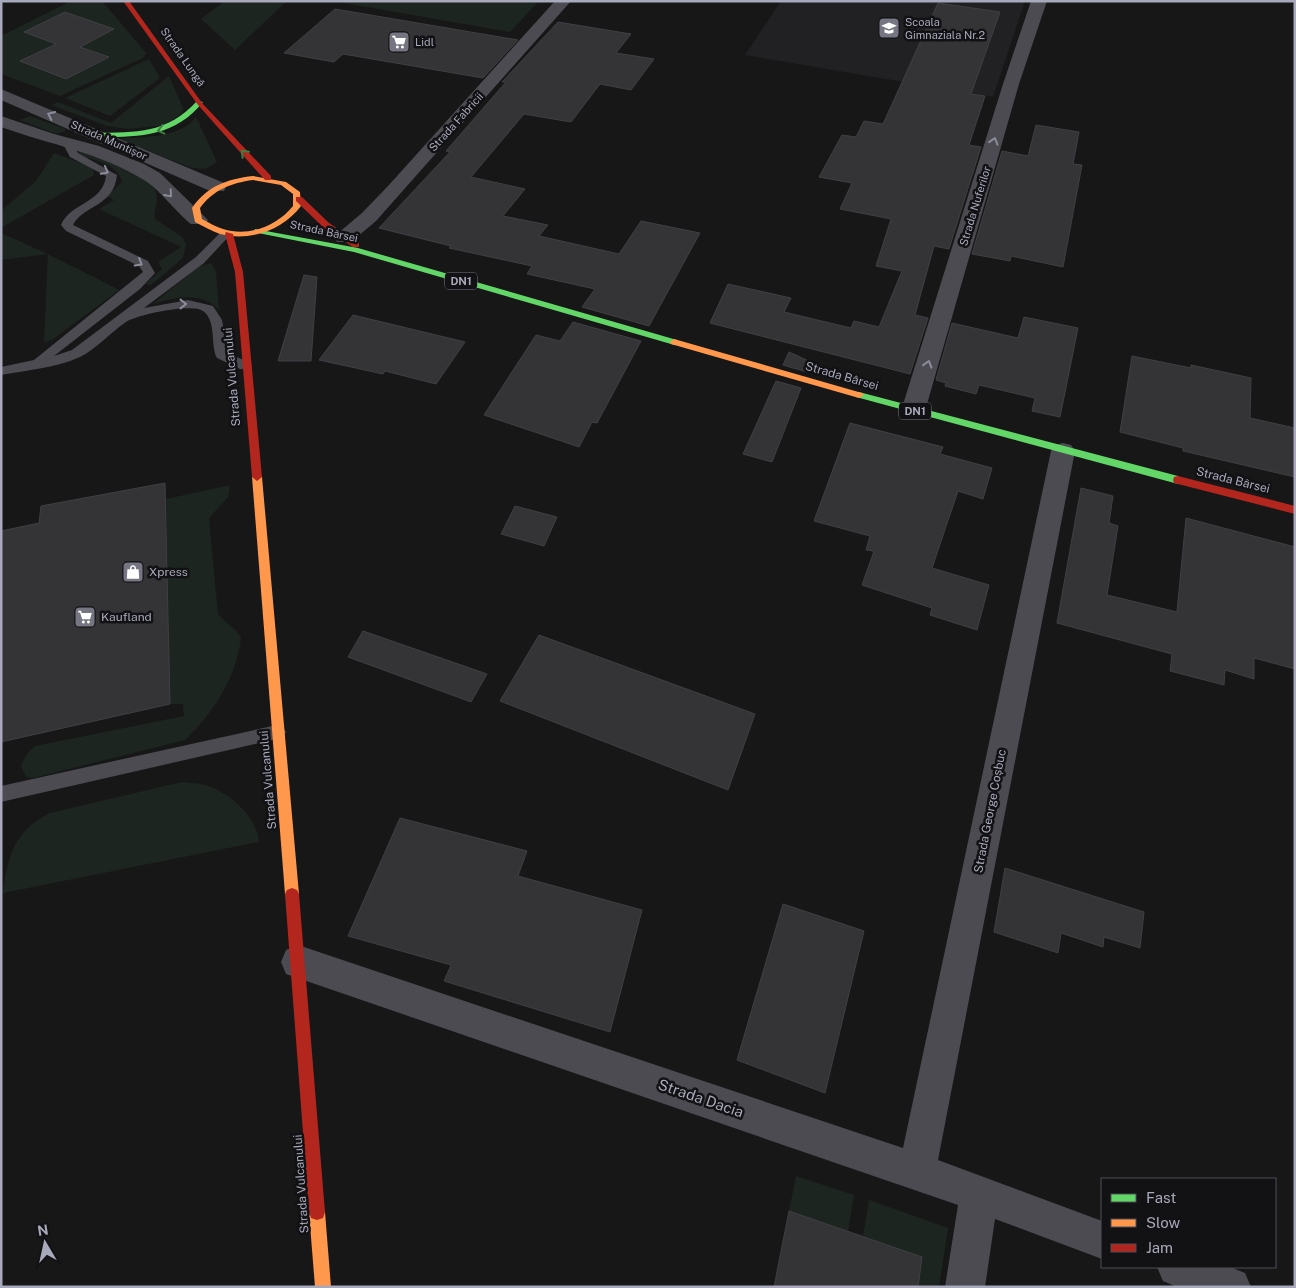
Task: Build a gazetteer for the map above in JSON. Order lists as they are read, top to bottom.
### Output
{
  "streets": {
    "main road": [
      "Strada Lungă",
      "Strada Bârsei",
      "DN1",
      "Strada Vulcanului"
    ],
    "street": [
      "Strada Fabricii",
      "Strada Muntișor",
      "Strada Nuferilor",
      "Strada George Coșbuc",
      "Strada Dacia"
    ]
  },
  "crossings": [
    ["Strada Lungă", "DN1"],
    ["Strada Fabricii", "Strada Bârsei"],
    ["Strada Muntișor", "DN1"],
    ["Strada Nuferilor", "Strada Bârsei"],
    ["Strada Bârsei", "DN1"],
    ["Strada Bârsei", "Strada Vulcanului"],
    ["Strada Bârsei", "Strada George Coșbuc"],
    ["DN1", "Strada Vulcanului"],
    ["Strada Vulcanului", "Strada Dacia"],
    ["Strada George Coșbuc", "Strada Dacia"]
  ],
  "one_way": ["Strada Nuferilor"],
  "places": {
    "school or university": ["Scoala Gimnaziala Nr.2"],
    "supermarket": ["Lidl", "Kaufland"],
    "shop": ["Xpress"]
  },
  "legend": ["Fast", "Slow", "Jam"],
  "north": "top"
}
